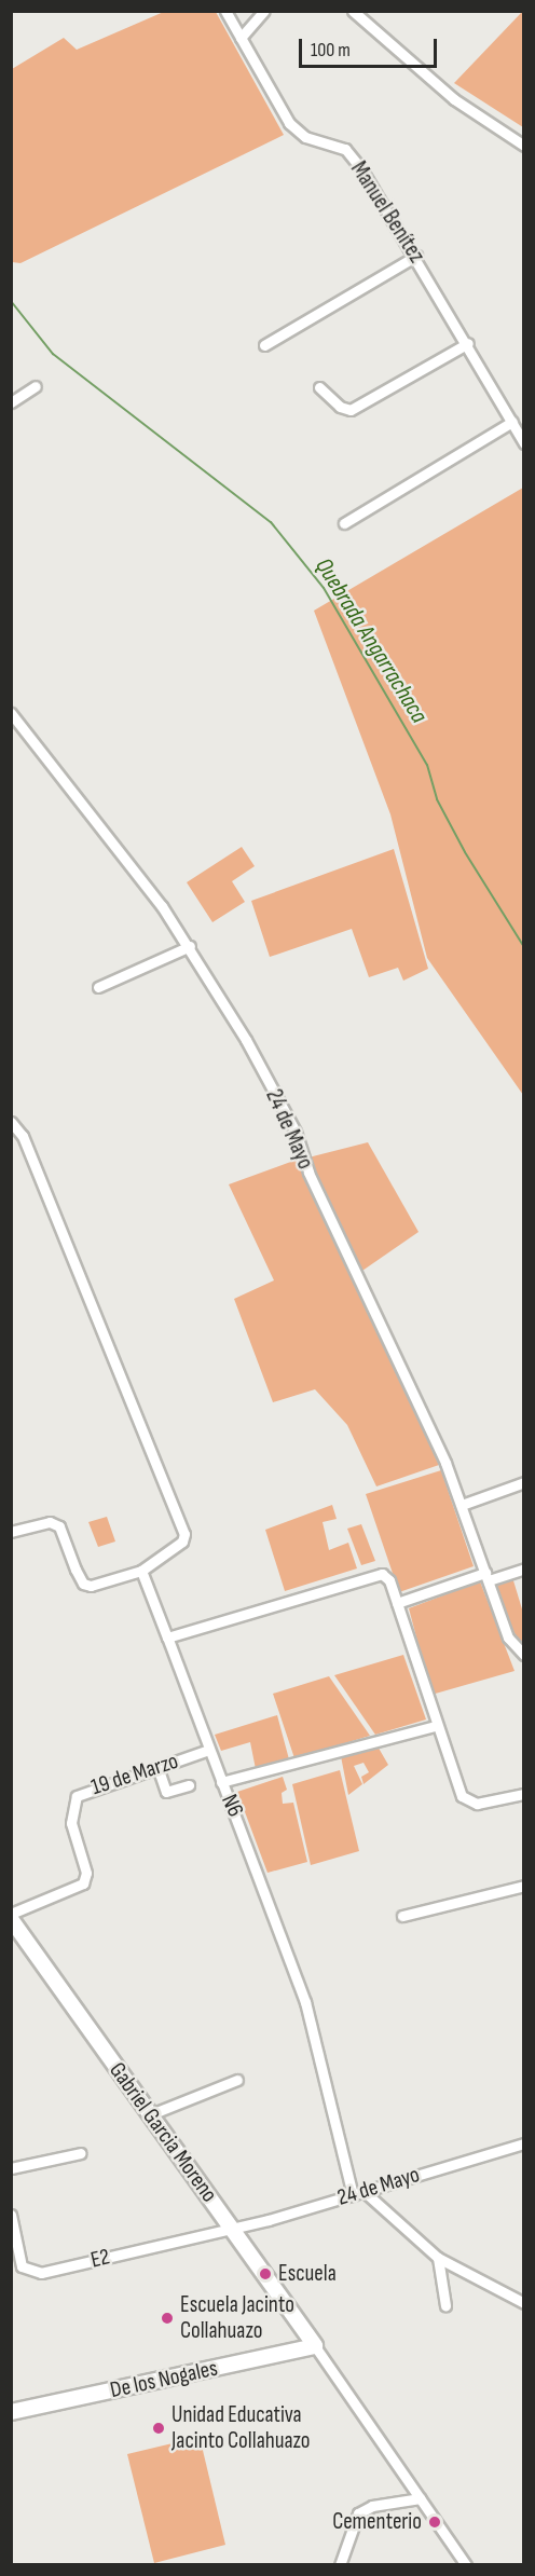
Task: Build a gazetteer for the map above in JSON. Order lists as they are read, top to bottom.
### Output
{
  "streets": {
    "street": [
      "Manuel Benítez",
      "24 de Mayo",
      "19 de Marzo",
      "N6",
      "Gabriel Garcia Moreno",
      "E2",
      "De los Nogales"
    ]
  },
  "crossings": [
    ["24 de Mayo", "N6"],
    ["24 de Mayo", "Gabriel Garcia Moreno"],
    ["24 de Mayo", "E2"],
    ["19 de Marzo", "N6"],
    ["19 de Marzo", "Gabriel Garcia Moreno"],
    ["Gabriel Garcia Moreno", "E2"],
    ["Gabriel Garcia Moreno", "De los Nogales"]
  ],
  "water": ["Quebrada Angarrachaca"],
  "places": [
    "Escuela",
    "Escuela Jacinto Collahuazo",
    "Unidad Educativa Jacinto Collahuazo",
    "Cementerio"
  ],
  "scale_bar": "100 m"
}
